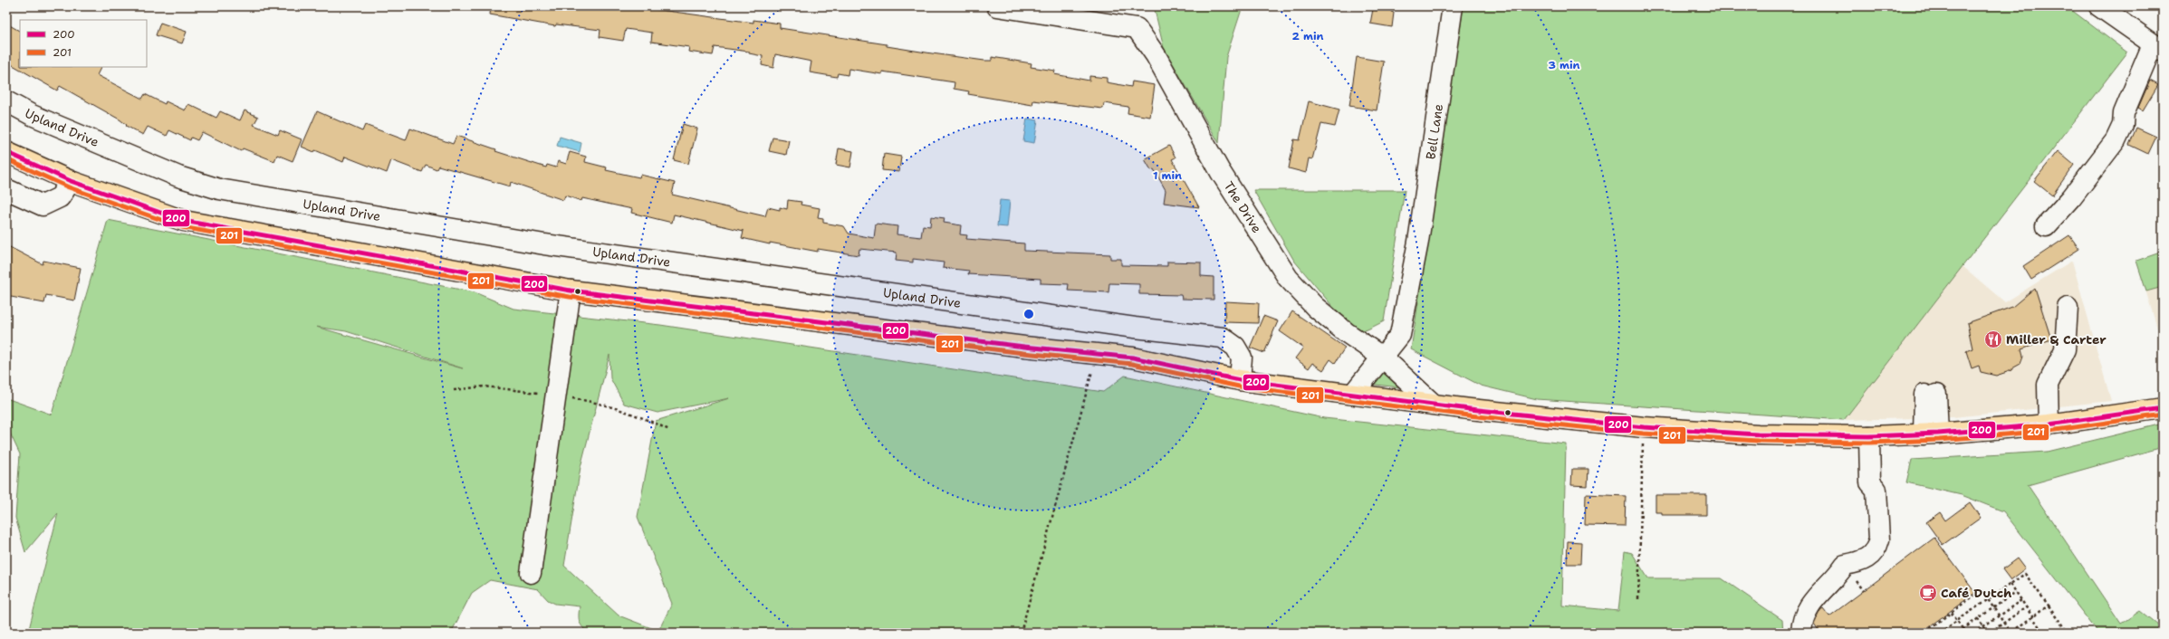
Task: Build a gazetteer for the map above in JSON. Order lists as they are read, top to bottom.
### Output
{
  "streets": {
    "street": ["Upland Drive", "Bell Lane", "The Drive"]
  },
  "crossings": [
    ["Bell Lane", "The Drive"]
  ],
  "places": {
    "restaurant": ["Miller & Carter"],
    "cafe": ["Café Dutch"]
  },
  "lines": ["transit line 200", "transit line 201"],
  "legend": ["200", "201"],
  "rings": ["2 min", "3 min", "1 min"]
}
